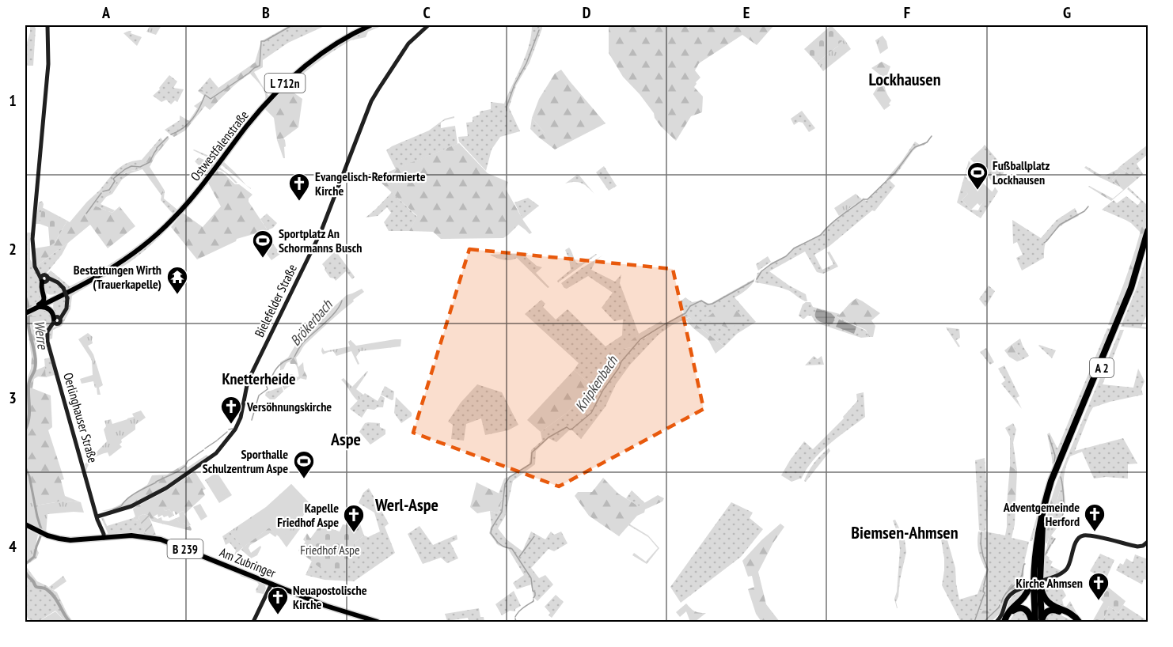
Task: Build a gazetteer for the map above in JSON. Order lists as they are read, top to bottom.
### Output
{
  "streets": {
    "highway": ["A 2"],
    "main road": [
      "L 712n",
      "Ostwestfalenstraße",
      "Bielefelder Straße",
      "Oerlinghauser Straße",
      "B 239",
      "Am Zubringer"
    ]
  },
  "crossings": [
    ["Bielefelder Straße", "Oerlinghauser Straße"],
    ["Oerlinghauser Straße", "Am Zubringer"]
  ],
  "districts": [
    "Lockhausen",
    "Knetterheide",
    "Aspe",
    "Werl-Aspe",
    "Biemsen-Ahmsen"
  ],
  "water": ["Brökerbach", "Werre", "Knipkenbach"],
  "parks": ["Friedhof Aspe"],
  "places": {
    "sports": ["Fußballplatz Lockhausen", "Sportplatz An Schormanns Busch", "Sporthalle Schulzentrum Aspe"],
    "church": [
      "Evangelisch-Reformierte Kirche",
      "Versöhnungskirche",
      "Adventgemeinde Herford",
      "Kapelle Friedhof Aspe",
      "Kirche Ahmsen",
      "Neuapostolische Kirche"
    ],
    "temple": ["Bestattungen Wirth (Trauerkapelle)"]
  },
  "grid": {
    "columns": [
      "A",
      "B",
      "C",
      "D",
      "E",
      "F",
      "G"
    ],
    "rows": [
      "1",
      "2",
      "3",
      "4"
    ]
  }
}
